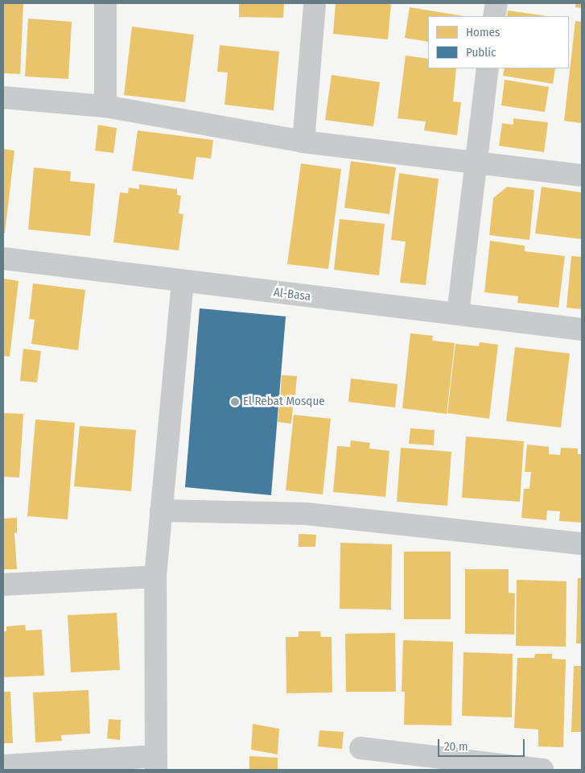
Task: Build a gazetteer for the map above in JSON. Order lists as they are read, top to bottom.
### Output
{
  "streets": {
    "street": ["Al-Basa"]
  },
  "places": ["El Rebat Mosque"],
  "legend": ["Homes", "Public"],
  "scale_bar": "20 m"
}
